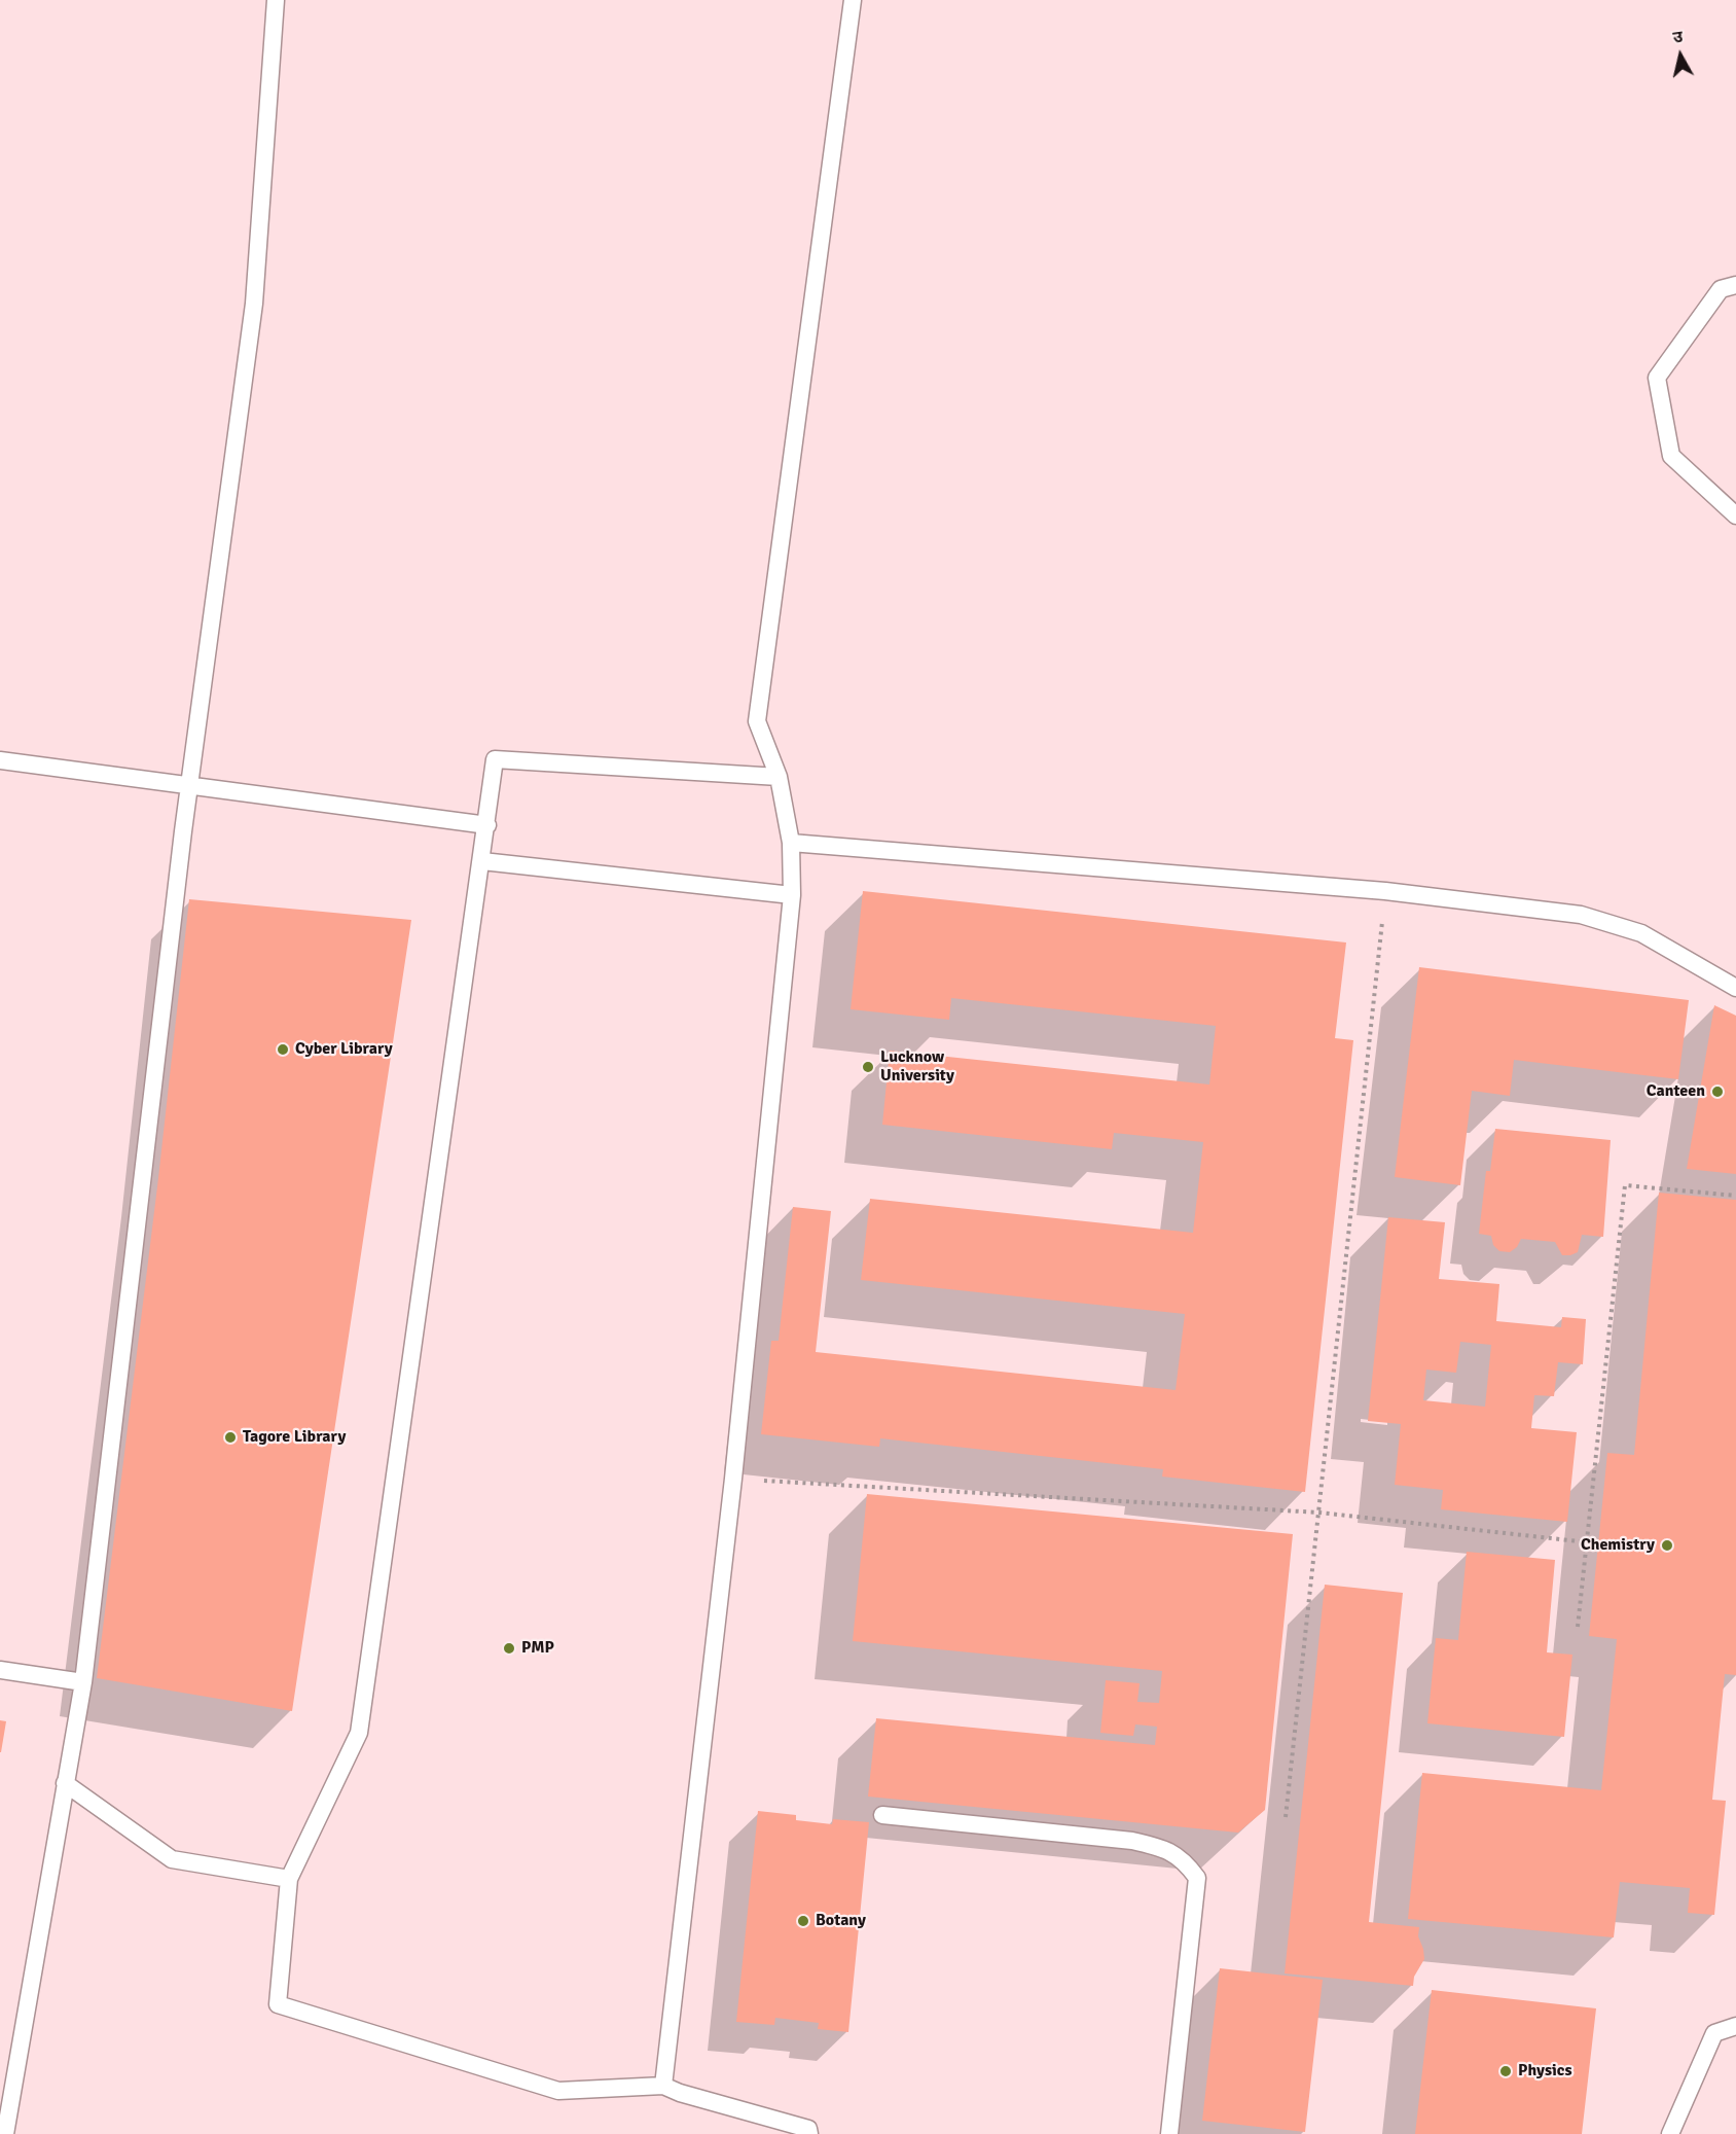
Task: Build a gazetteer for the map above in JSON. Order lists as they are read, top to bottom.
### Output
{
  "places": [
    "Cyber Library",
    "Lucknow University",
    "Canteen",
    "Tagore Library",
    "Chemistry",
    "PMP",
    "Botany",
    "Physics"
  ],
  "north": "top"
}
